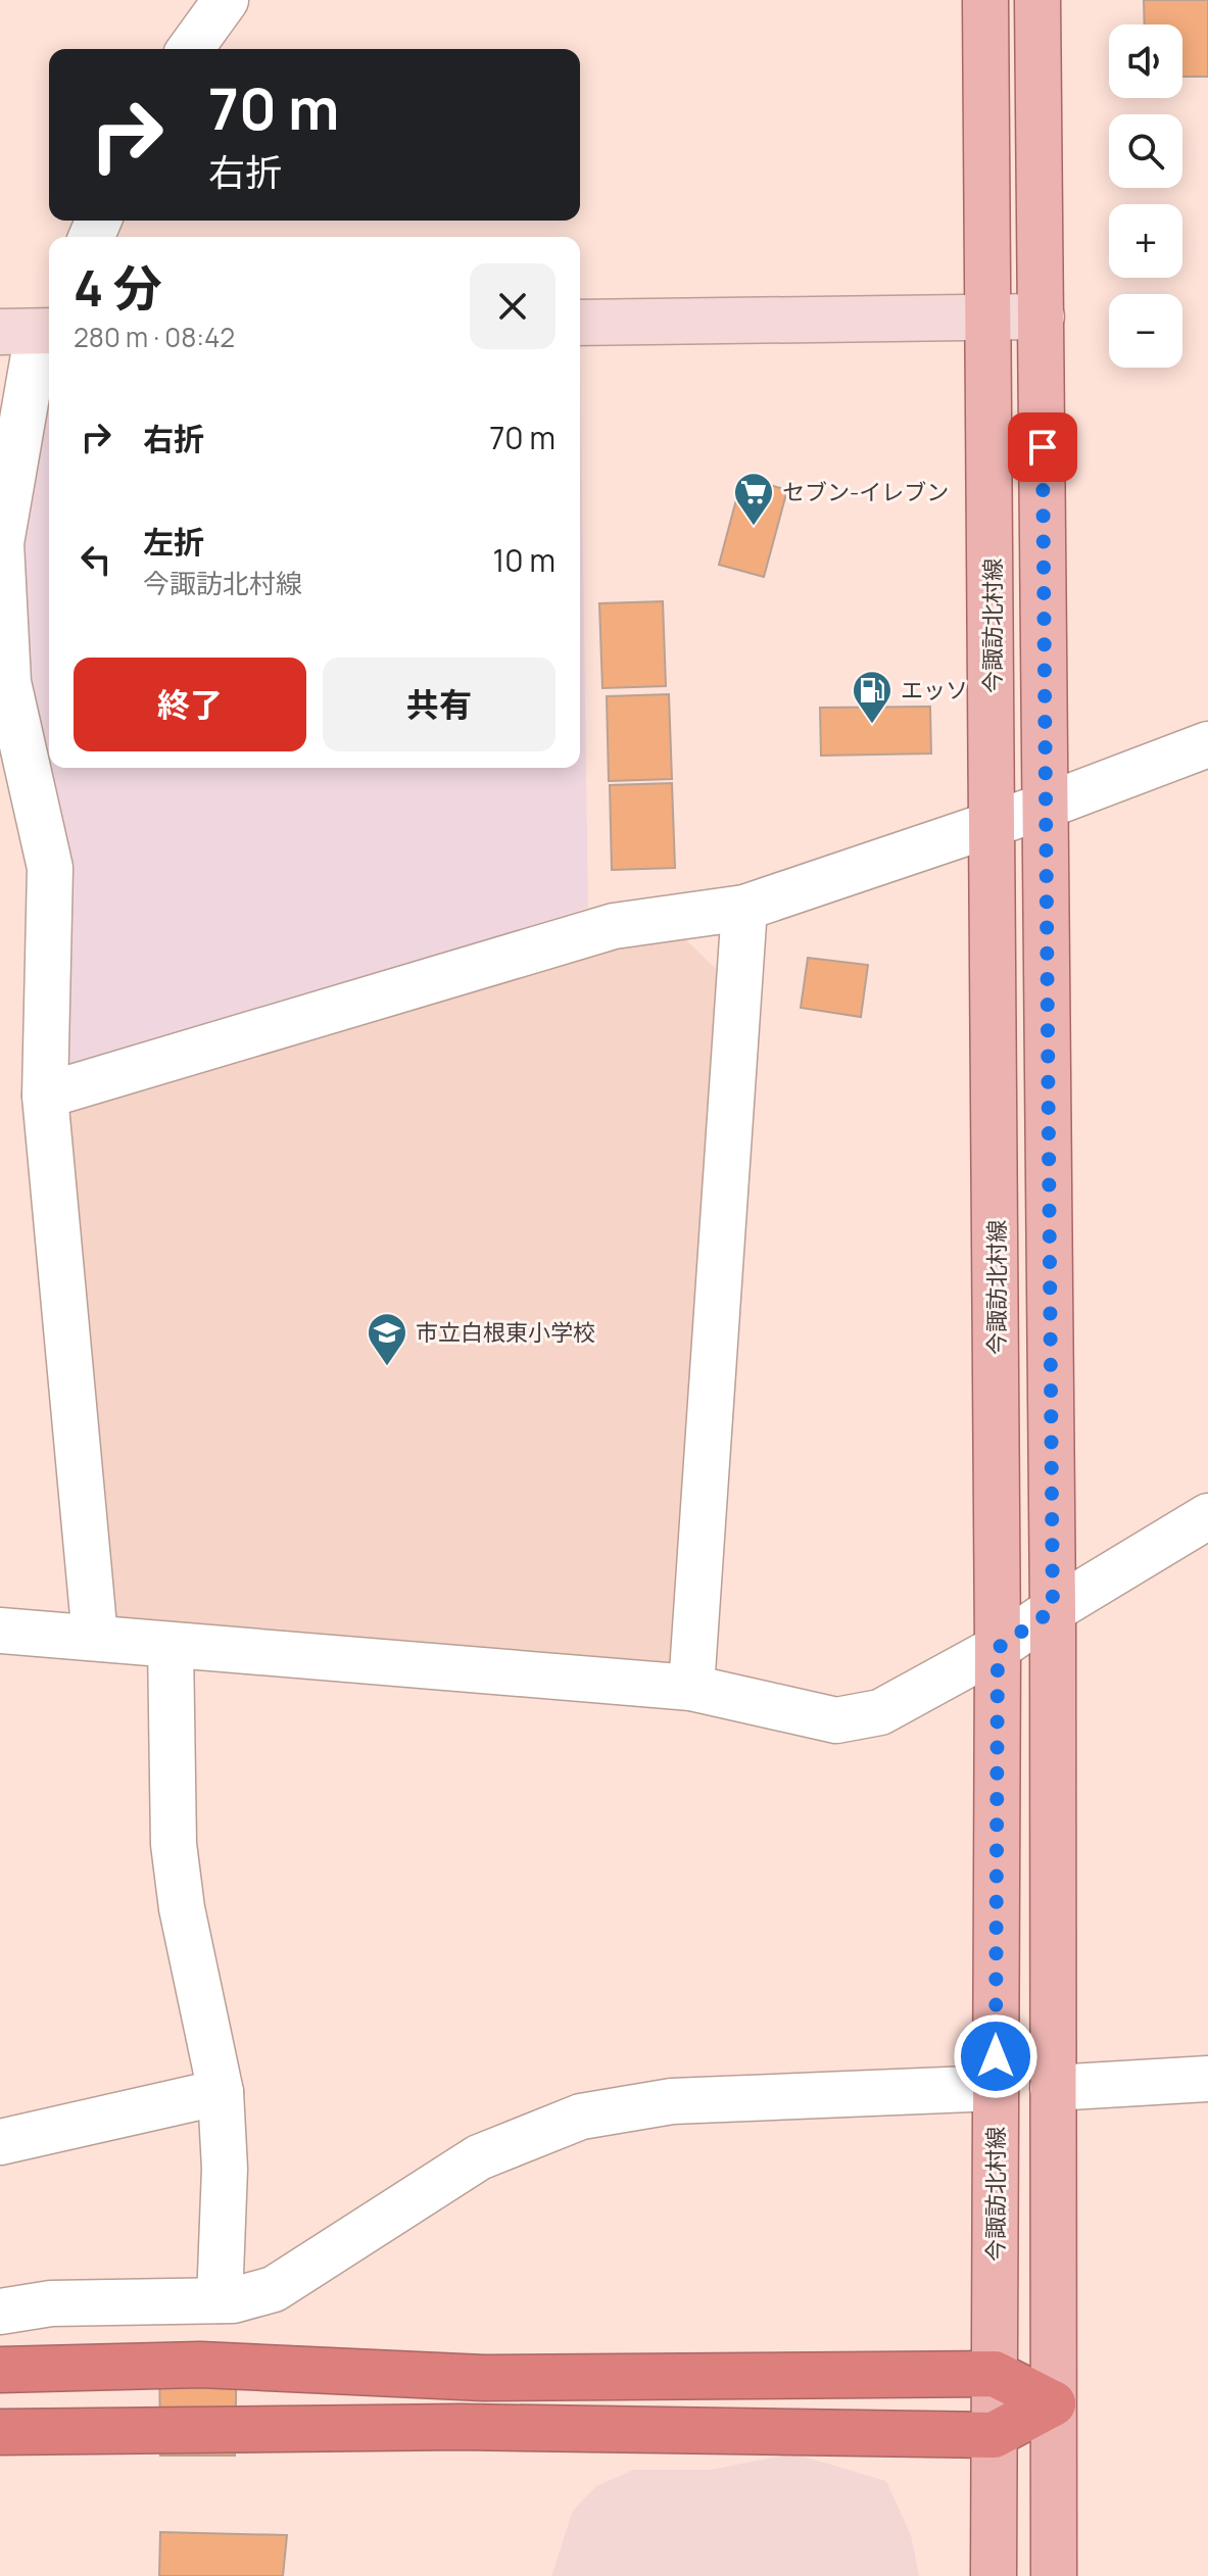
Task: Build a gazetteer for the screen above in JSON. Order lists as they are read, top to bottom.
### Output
{
  "streets": {
    "main road": ["今諏訪北村線"]
  },
  "places": {
    "supermarket": ["セブン-イレブン"],
    "fuel station": ["エッソ"],
    "school or university": ["市立白根東小学校"]
  },
  "page": {
    "map_buttons": ["+", "−"],
    "turn": ["70 m", "右折"],
    "heading": ["4 分", "280 m · 08:42"],
    "list": [
      {
        "name": "右折",
        "value": "70 m"
      },
      {
        "name": "左折",
        "note": "今諏訪北村線",
        "value": "10 m"
      }
    ],
    "buttons": ["終了", "共有"]
  }
}
